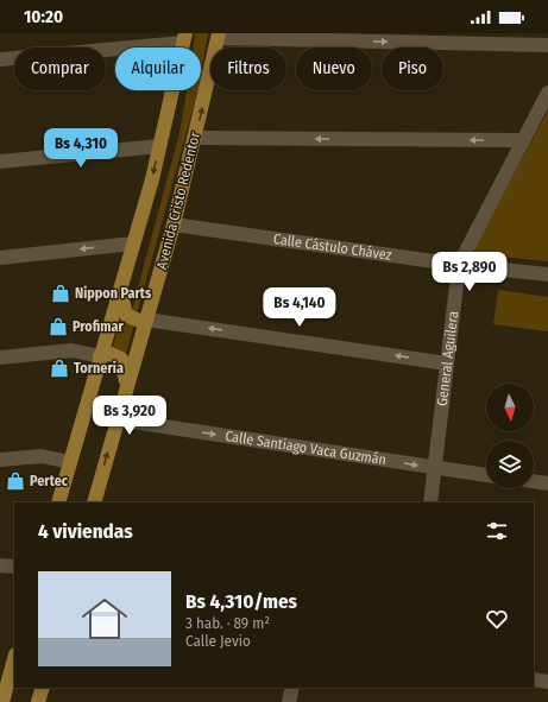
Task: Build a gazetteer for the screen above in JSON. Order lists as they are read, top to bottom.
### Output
{
  "streets": {
    "main road": ["Avenida Cristo Redentor"],
    "street": ["Calle Cástulo Chávez", "General Aguilera", "Calle Santiago Vaca Guzmán"]
  },
  "crossings": [
    ["Avenida Cristo Redentor", "Calle Cástulo Chávez"],
    ["Avenida Cristo Redentor", "Calle Santiago Vaca Guzmán"],
    ["Calle Cástulo Chávez", "General Aguilera"],
    ["General Aguilera", "Calle Santiago Vaca Guzmán"]
  ],
  "places": {
    "shop": [
      "Nippon Parts",
      "Profimar",
      "Torneria",
      "Pertec"
    ]
  },
  "north": "bottom",
  "page": {
    "status": "10:20",
    "chip": [
      "Comprar",
      "Alquilar",
      "Filtros",
      "Nuevo",
      "Piso"
    ],
    "price": [
      "Bs 4,310",
      "Bs 2,890",
      "Bs 4,140",
      "Bs 3,920"
    ],
    "heading": "4 viviendas",
    "list": [
      {
        "name": "Bs 4,310/mes",
        "note": "3 hab. · 89 m² · Calle Jevio"
      }
    ]
  }
}
